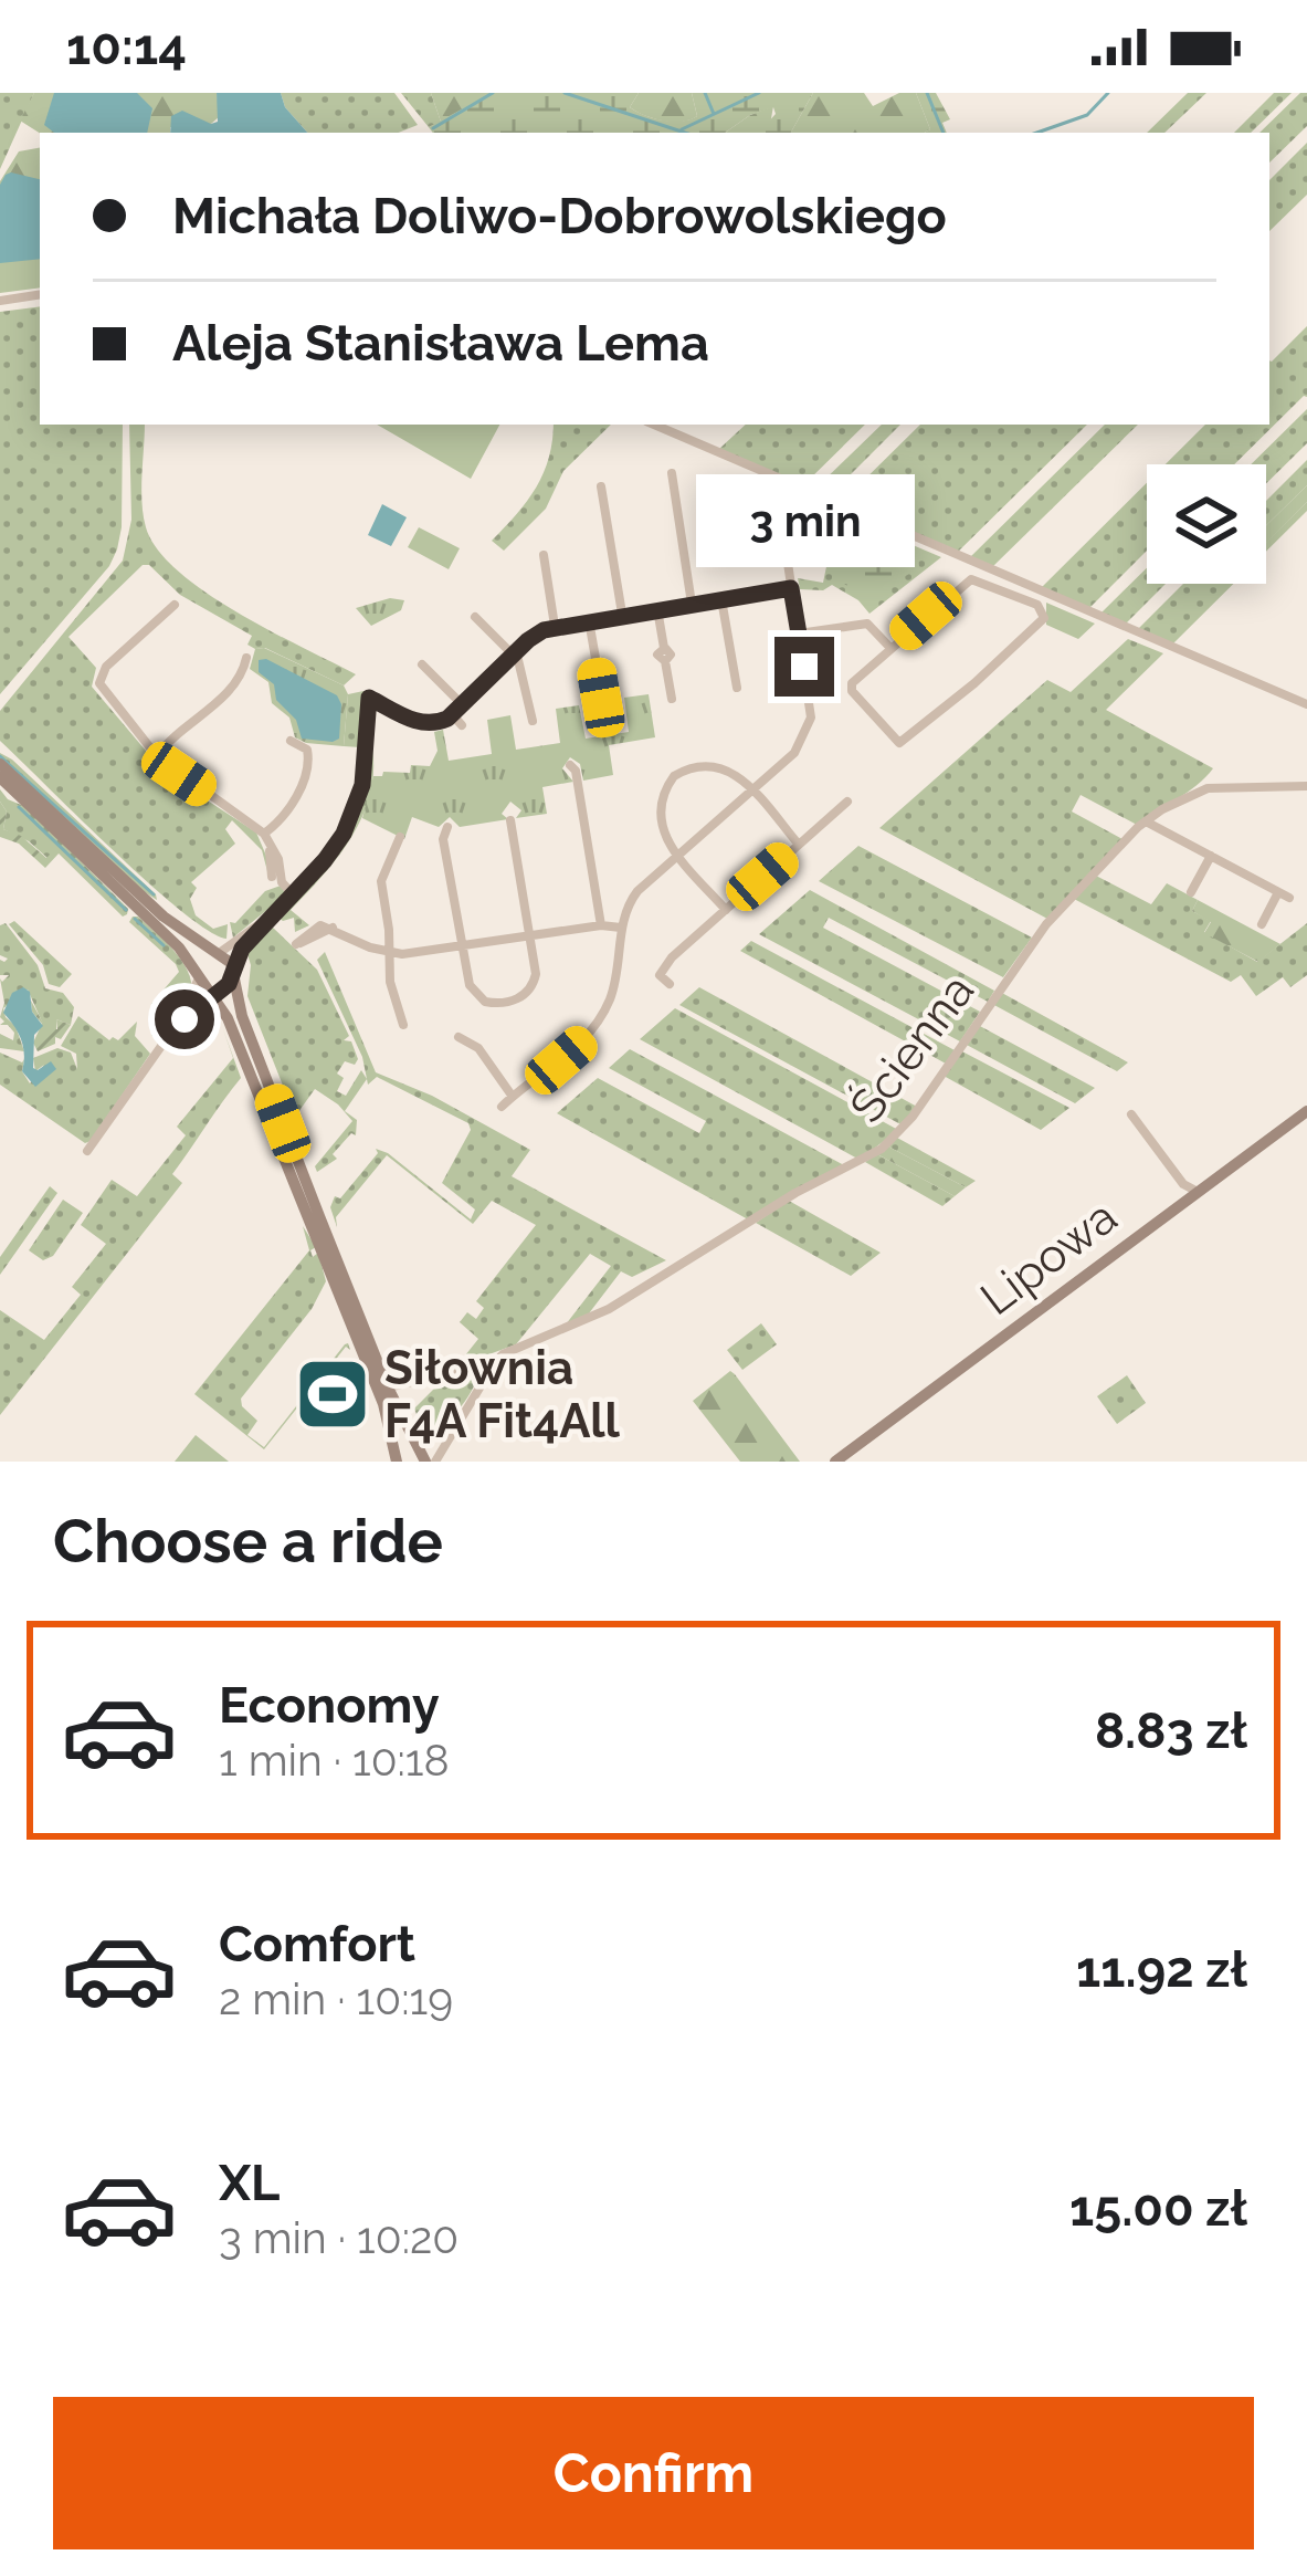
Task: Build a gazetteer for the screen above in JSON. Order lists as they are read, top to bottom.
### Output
{
  "streets": {
    "main road": ["Lipowa"],
    "street": ["Ścienna"]
  },
  "places": {
    "sports": ["Siłownia F4A Fit4All"]
  },
  "page": {
    "status": "10:14",
    "banner": ["Michała Doliwo-Dobrowolskiego", "Aleja Stanisława Lema"],
    "bubble": "3 min",
    "heading": "Choose a ride",
    "list": [
      {
        "name": "Economy",
        "note": "1 min · 10:18",
        "value": "8.83 zł"
      },
      {
        "name": "Comfort",
        "note": "2 min · 10:19",
        "value": "11.92 zł"
      },
      {
        "name": "XL",
        "note": "3 min · 10:20",
        "value": "15.00 zł"
      }
    ],
    "buttons": "Confirm"
  }
}
